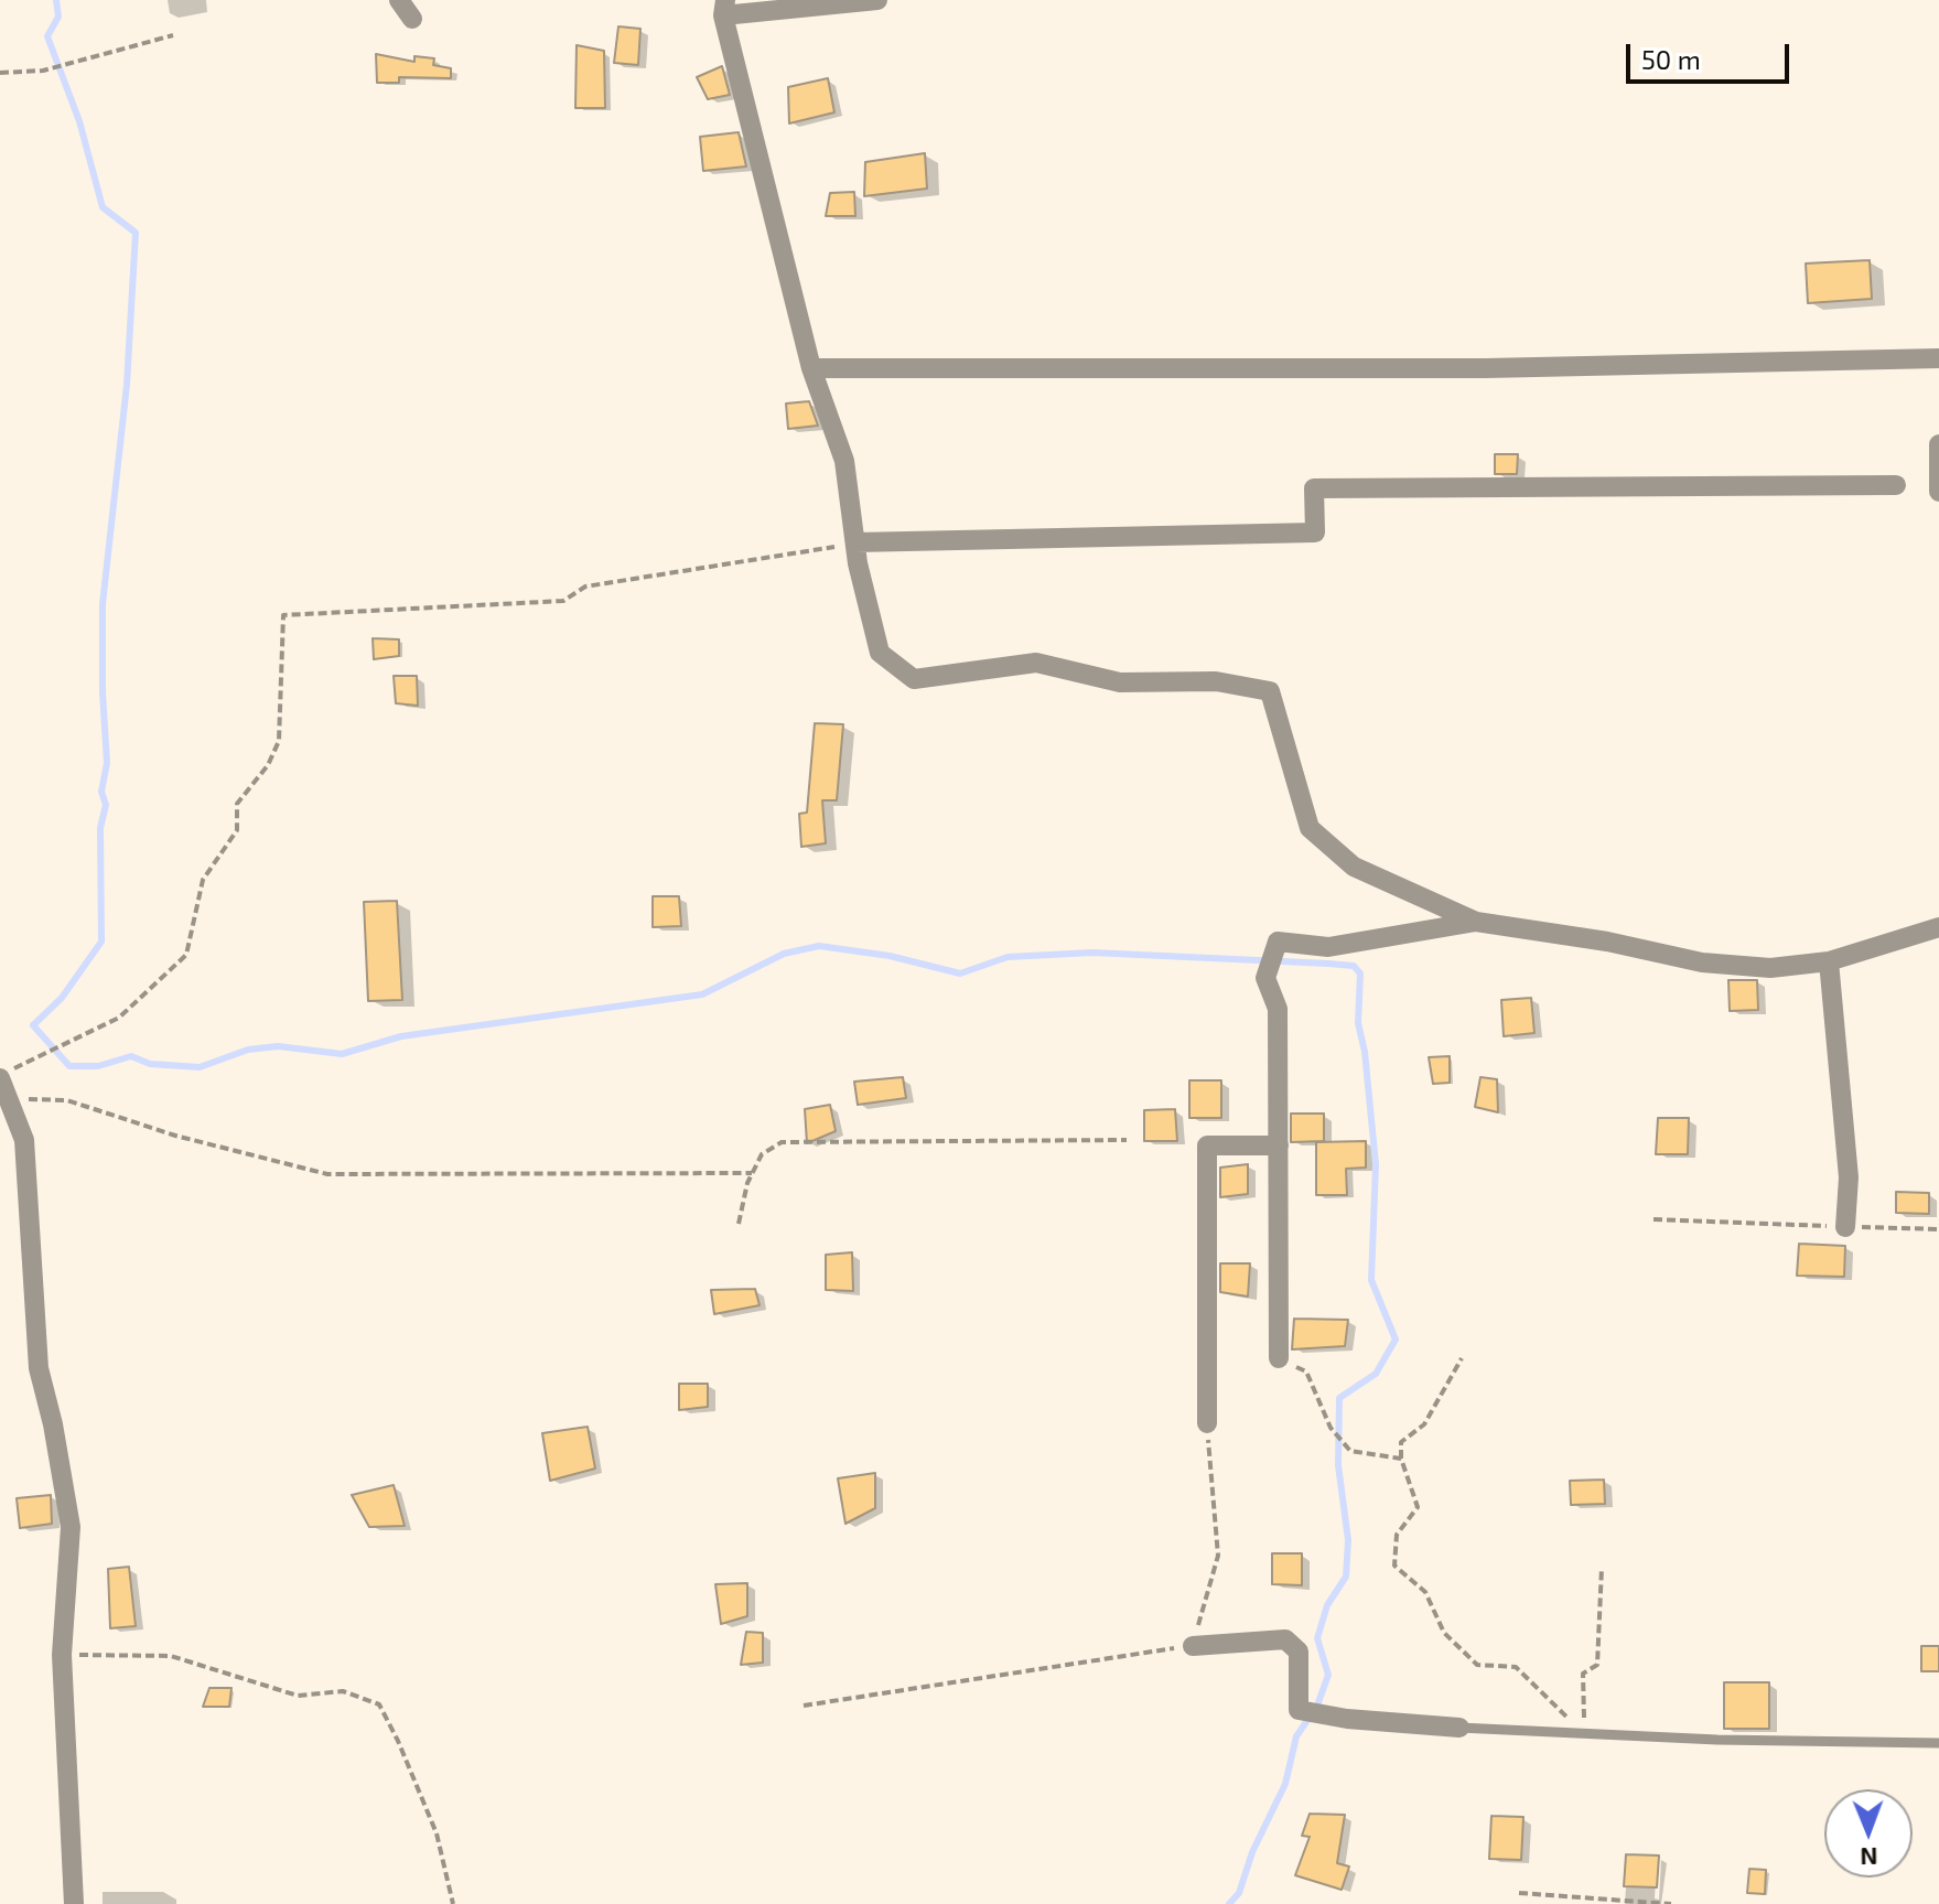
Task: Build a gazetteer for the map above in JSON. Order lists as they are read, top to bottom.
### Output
{
  "scale_bar": "50 m",
  "north": "bottom"
}
